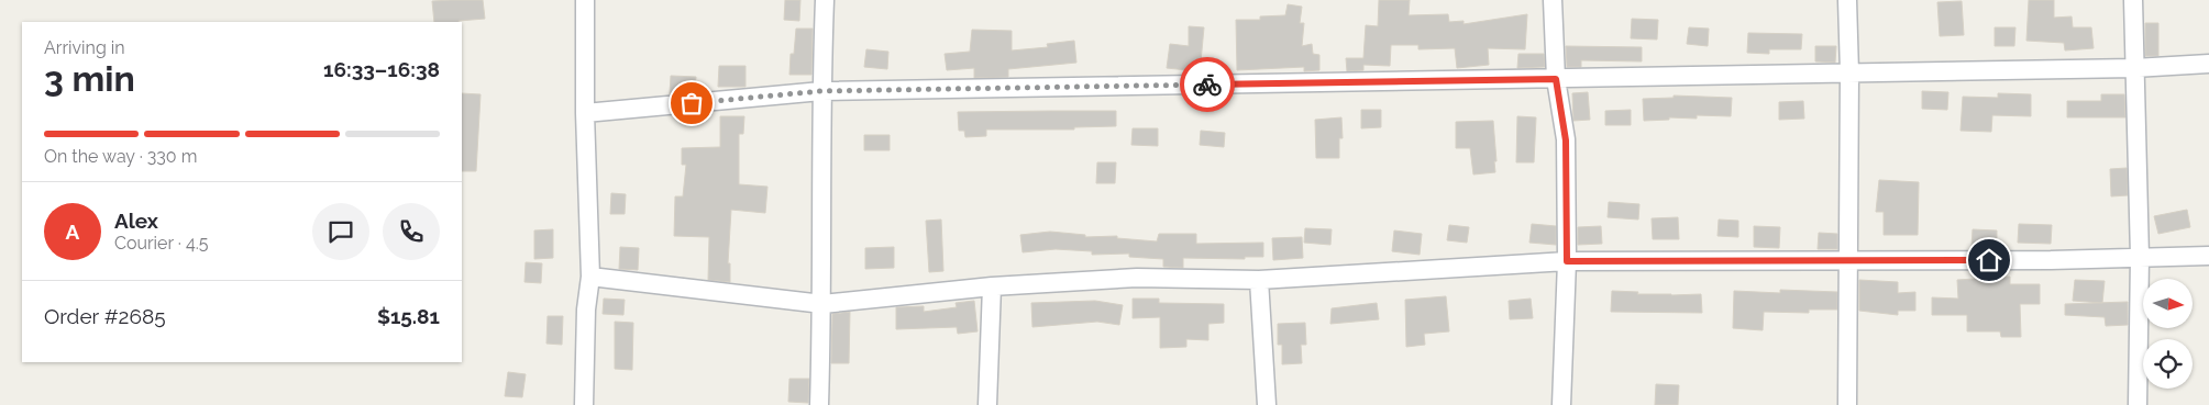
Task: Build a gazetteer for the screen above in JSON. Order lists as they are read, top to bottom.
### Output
{
  "north": "right",
  "page": {
    "heading": ["3 min", "Arriving in", "16:33–16:38"],
    "panel": [
      "Alex",
      "Courier · 4.5",
      "Order #2685",
      "$15.81"
    ],
    "bar": "On the way · 330 m",
    "round": "A"
  }
}
